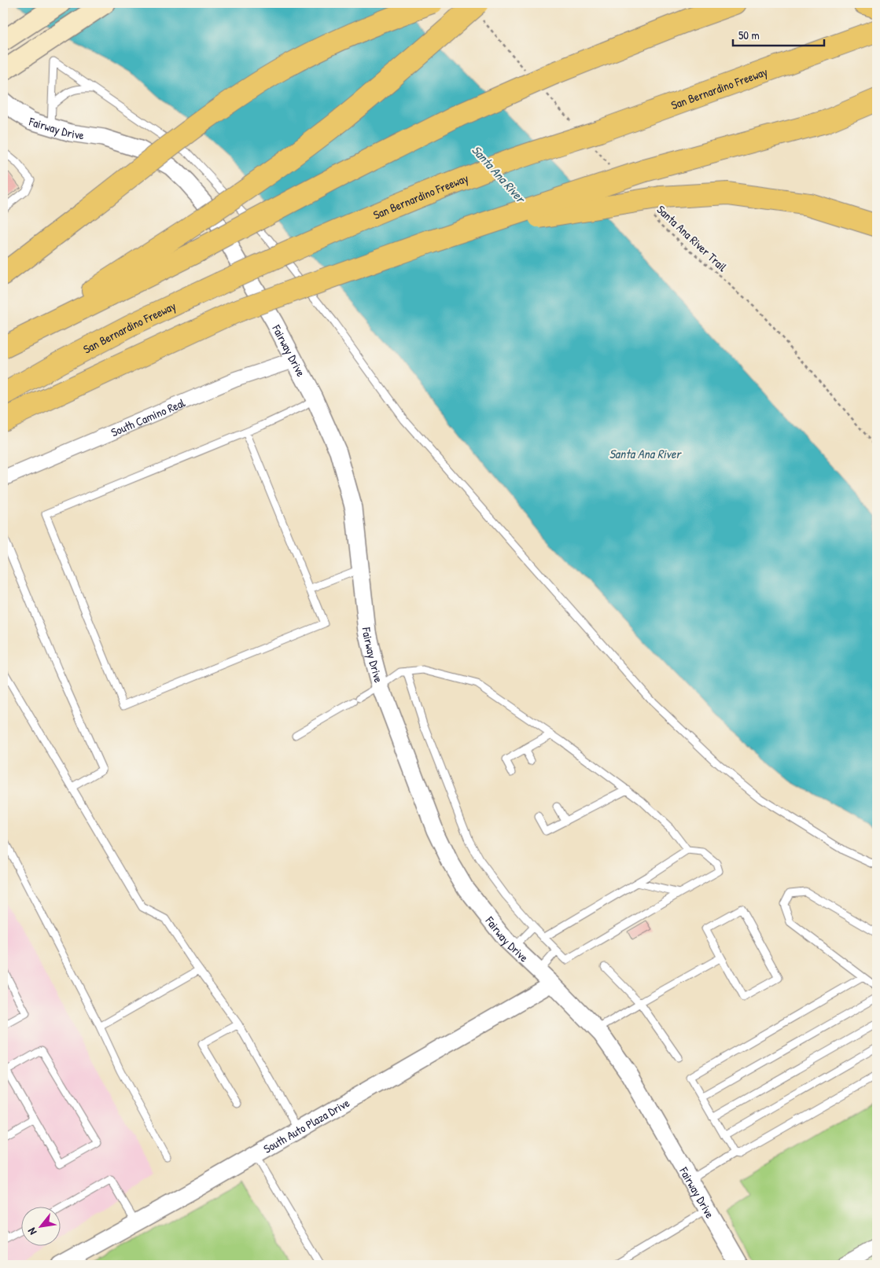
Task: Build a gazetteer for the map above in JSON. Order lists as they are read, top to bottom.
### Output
{
  "streets": {
    "highway": ["San Bernardino Freeway"],
    "street": ["Fairway Drive", "South Camino Real", "South Auto Plaza Drive"],
    "path": ["Santa Ana River Trail"]
  },
  "crossings": [
    ["Fairway Drive", "South Camino Real"],
    ["Fairway Drive", "South Auto Plaza Drive"]
  ],
  "water": ["Santa Ana River"],
  "scale_bar": "50 m",
  "north": "bottom left"
}
